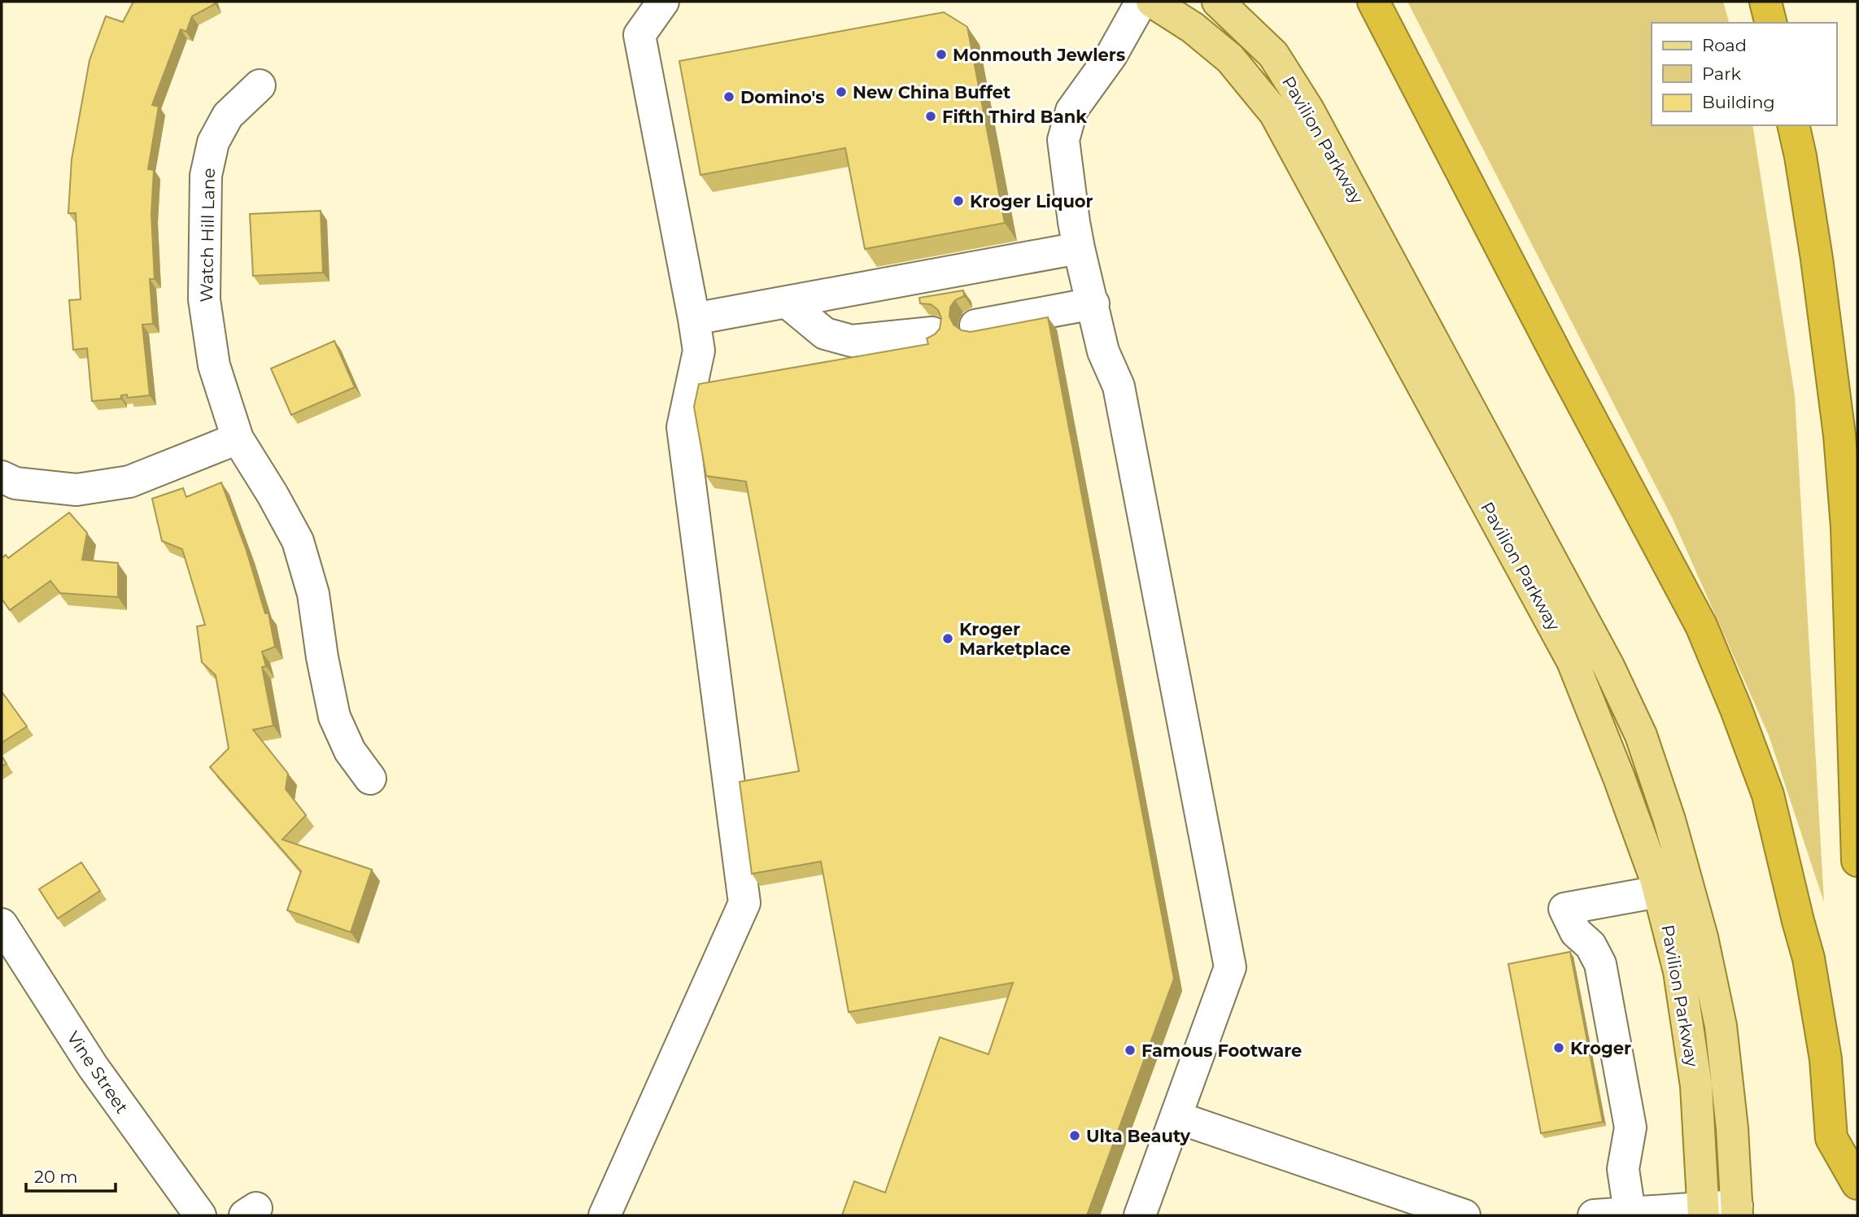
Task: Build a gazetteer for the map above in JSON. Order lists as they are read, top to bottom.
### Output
{
  "streets": {
    "main road": ["Pavilion Parkway"],
    "street": ["Watch Hill Lane", "Vine Street"]
  },
  "places": [
    "Monmouth Jewlers",
    "New China Buffet",
    "Domino's",
    "Fifth Third Bank",
    "Kroger Liquor",
    "Kroger Marketplace",
    "Kroger",
    "Famous Footware",
    "Ulta Beauty"
  ],
  "legend": ["Road", "Park", "Building"],
  "scale_bar": "20 m"
}
